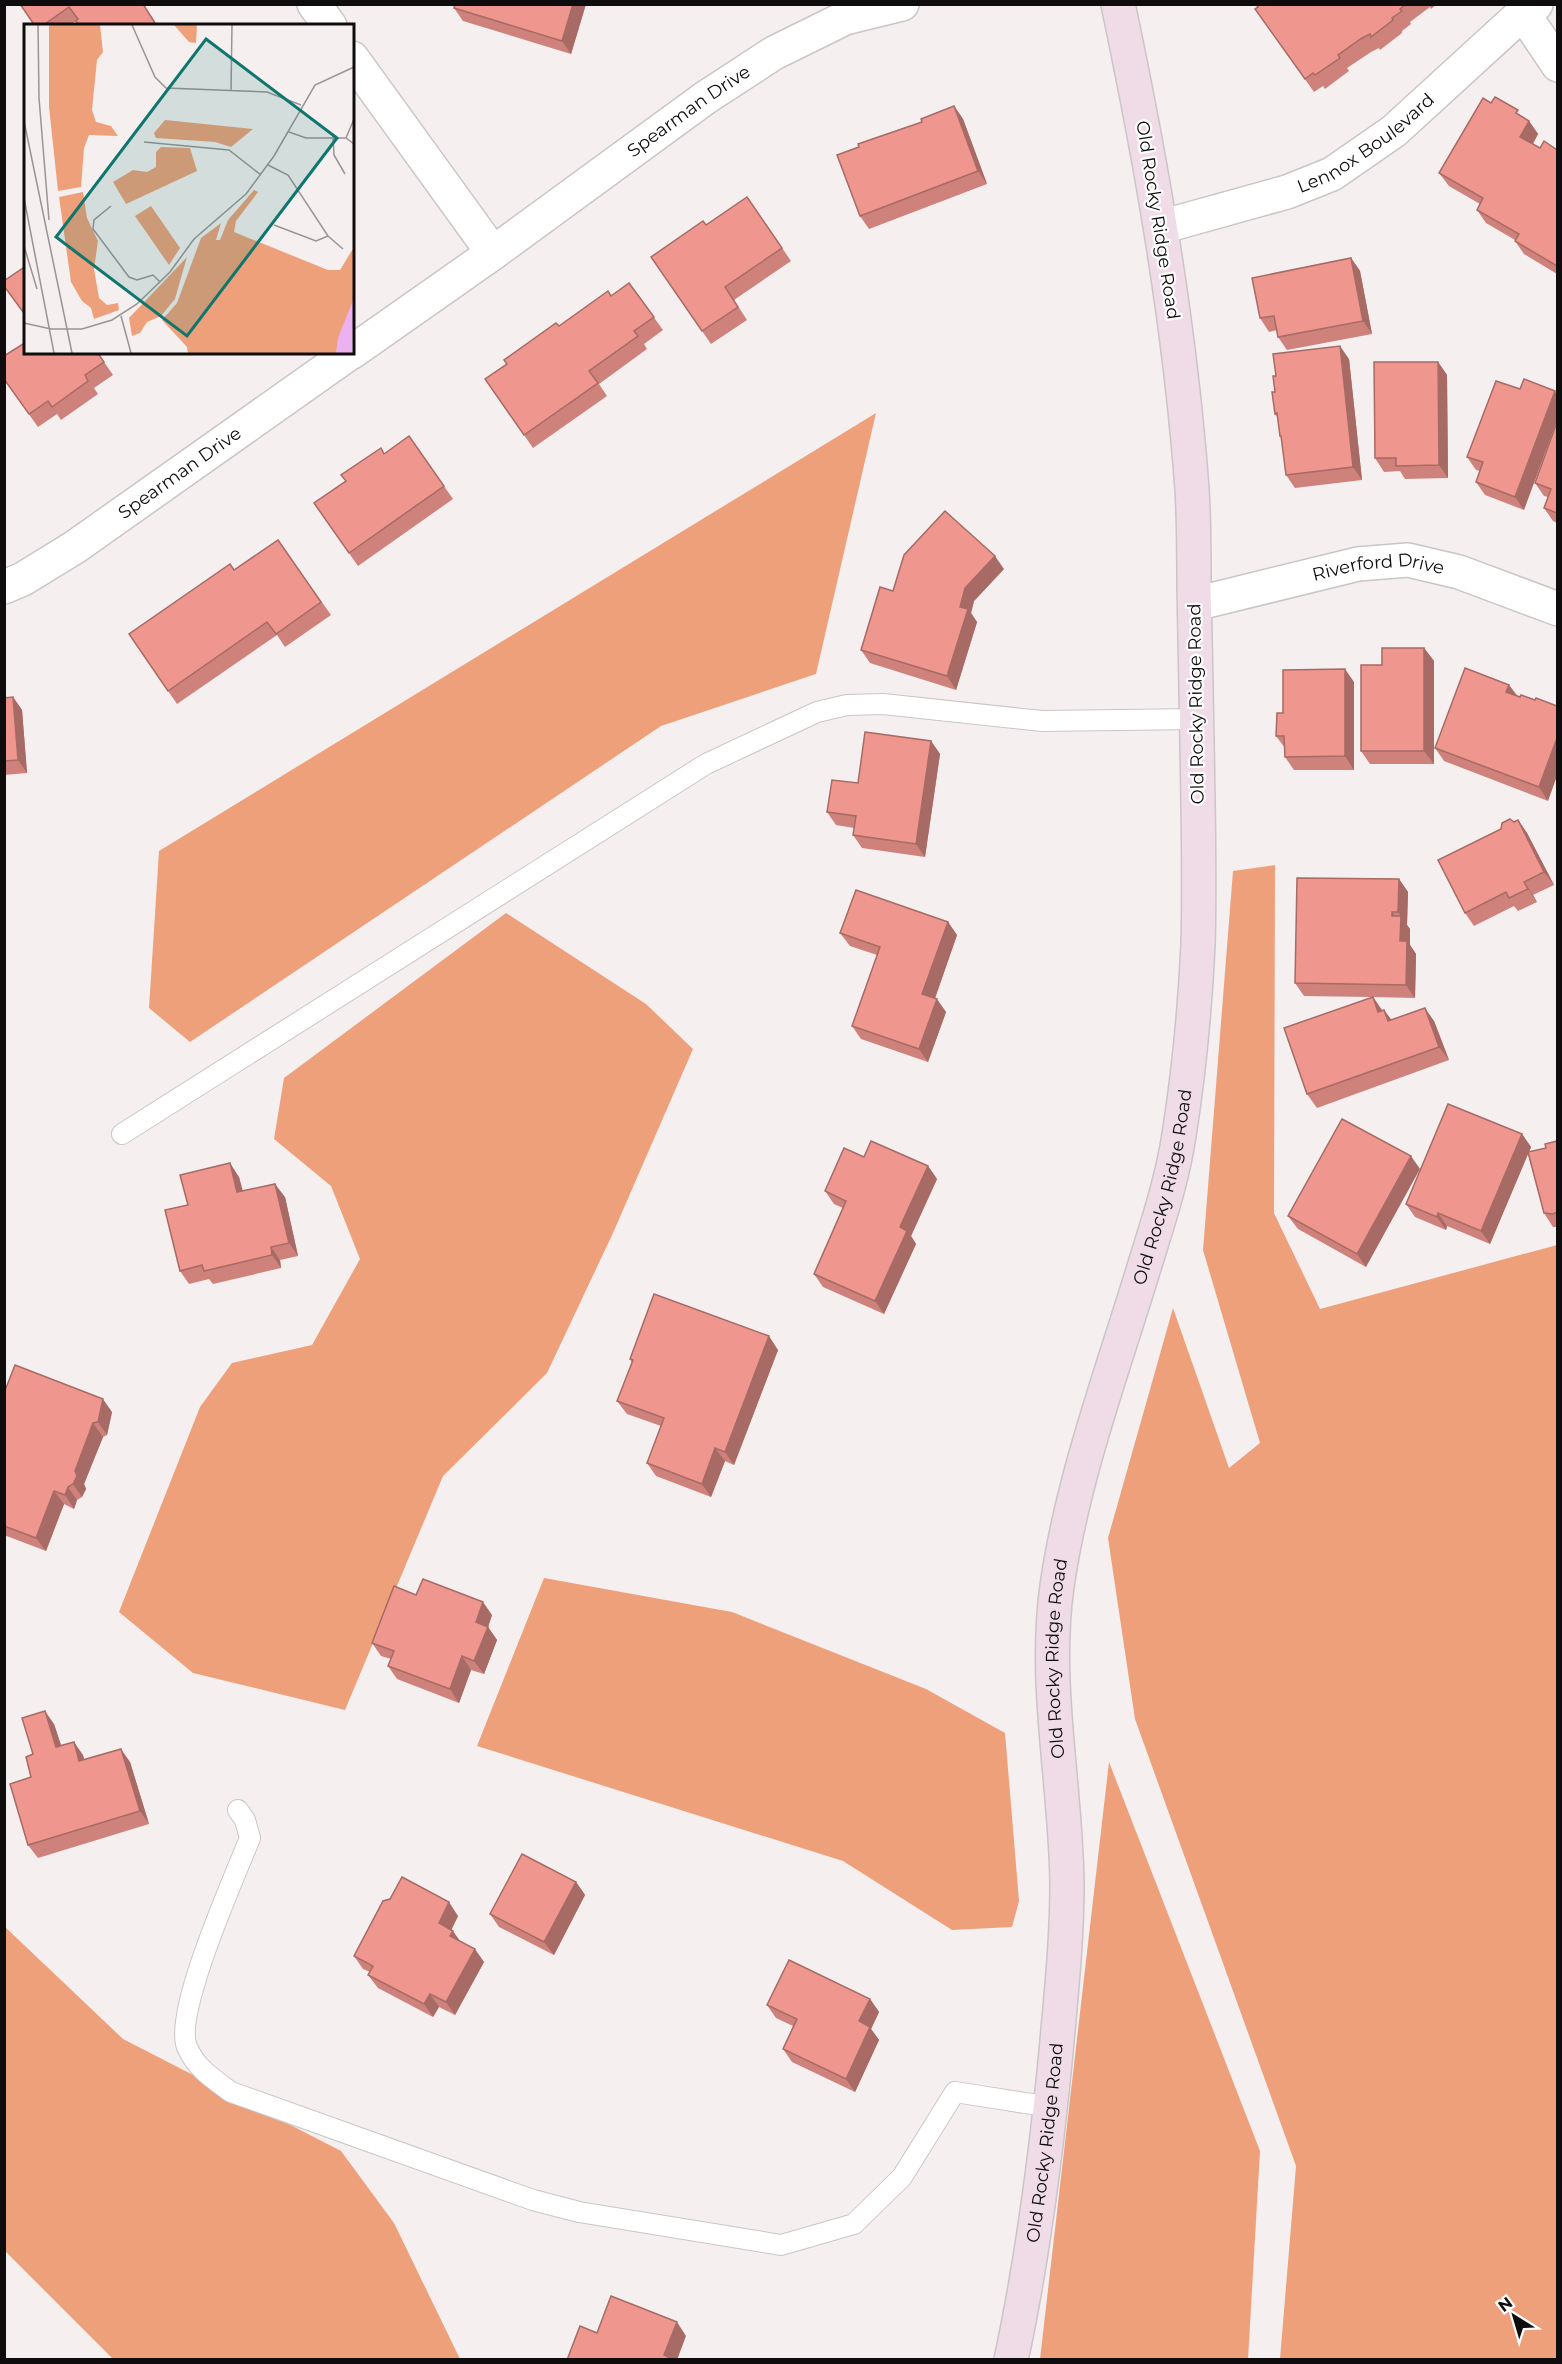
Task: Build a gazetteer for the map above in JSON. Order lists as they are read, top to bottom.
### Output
{
  "streets": {
    "street": [
      "Spearman Drive",
      "Lennox Boulevard",
      "Old Rocky Ridge Road",
      "Riverford Drive"
    ]
  },
  "crossings": [
    ["Lennox Boulevard", "Old Rocky Ridge Road"],
    ["Old Rocky Ridge Road", "Riverford Drive"]
  ],
  "north": "top left"
}
